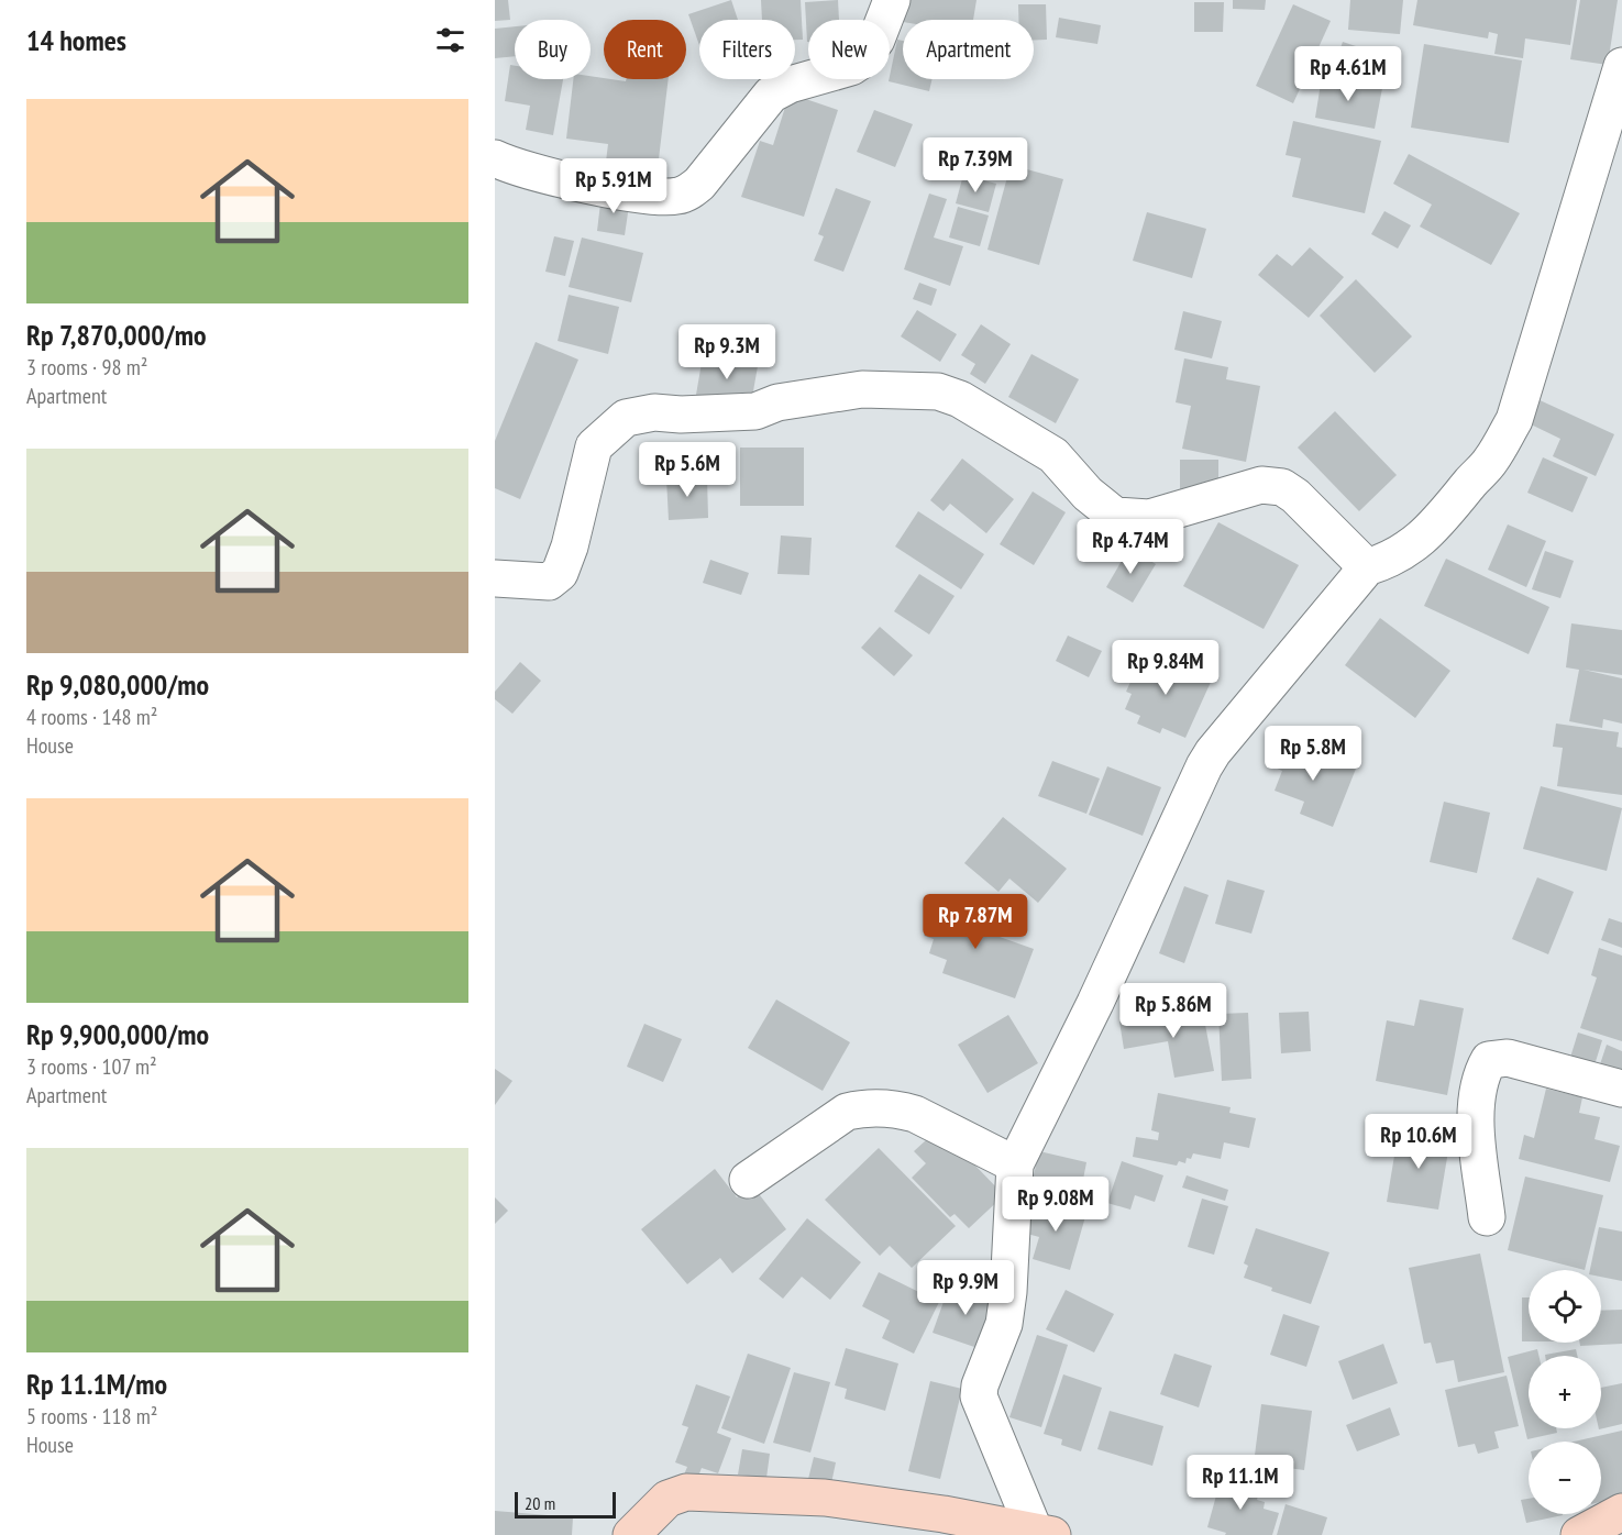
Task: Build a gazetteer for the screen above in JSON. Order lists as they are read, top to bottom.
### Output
{
  "scale_bar": "20 m",
  "page": {
    "heading": "14 homes",
    "chip": [
      "Buy",
      "Rent",
      "Filters",
      "New",
      "Apartment"
    ],
    "price": [
      "Rp 4.61M",
      "Rp 7.39M",
      "Rp 5.91M",
      "Rp 9.3M",
      "Rp 5.6M",
      "Rp 4.74M",
      "Rp 9.84M",
      "Rp 5.8M",
      "Rp 7.87M",
      "Rp 5.86M",
      "Rp 10.6M",
      "Rp 9.08M",
      "Rp 9.9M",
      "Rp 11.1M"
    ],
    "list": [
      {
        "name": "Rp 7,870,000/mo",
        "note": "3 rooms · 98 m² · Apartment"
      },
      {
        "name": "Rp 9,080,000/mo",
        "note": "4 rooms · 148 m² · House"
      },
      {
        "name": "Rp 9,900,000/mo",
        "note": "3 rooms · 107 m² · Apartment"
      },
      {
        "name": "Rp 11.1M/mo",
        "note": "5 rooms · 118 m² · House"
      }
    ],
    "map_buttons": ["+", "−"],
    "scale": "20 m"
  }
}
